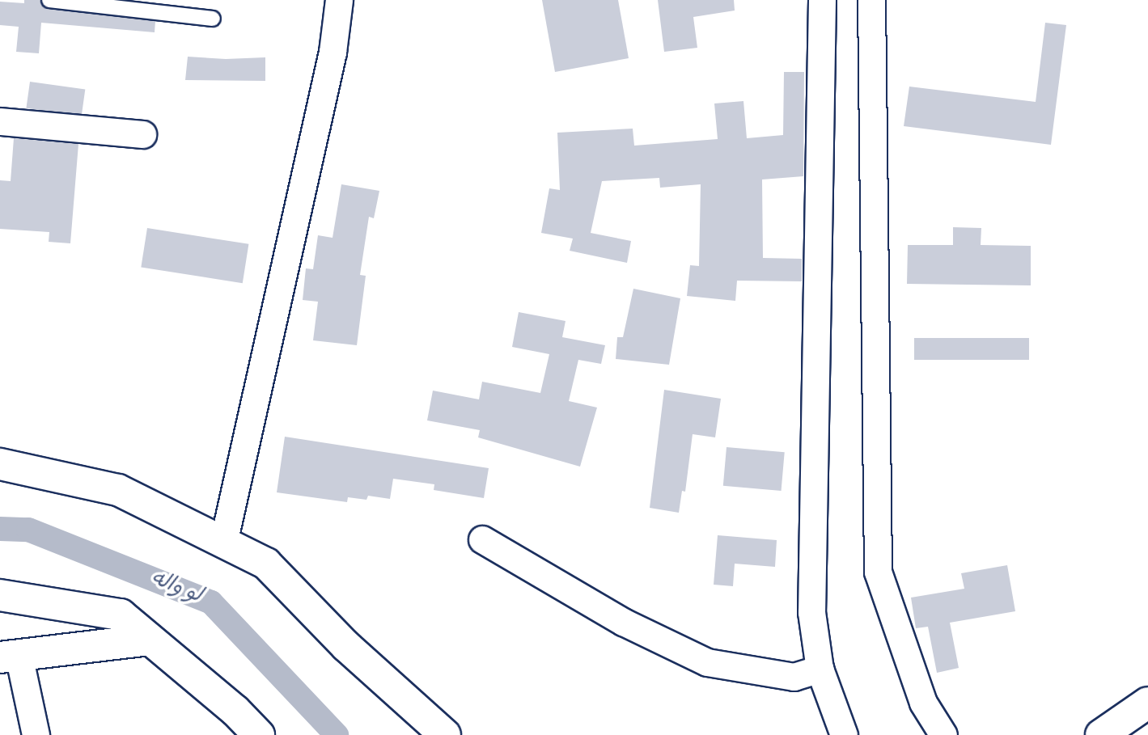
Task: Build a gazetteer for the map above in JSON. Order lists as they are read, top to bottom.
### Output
{
  "water": ["لو واله"]
}
